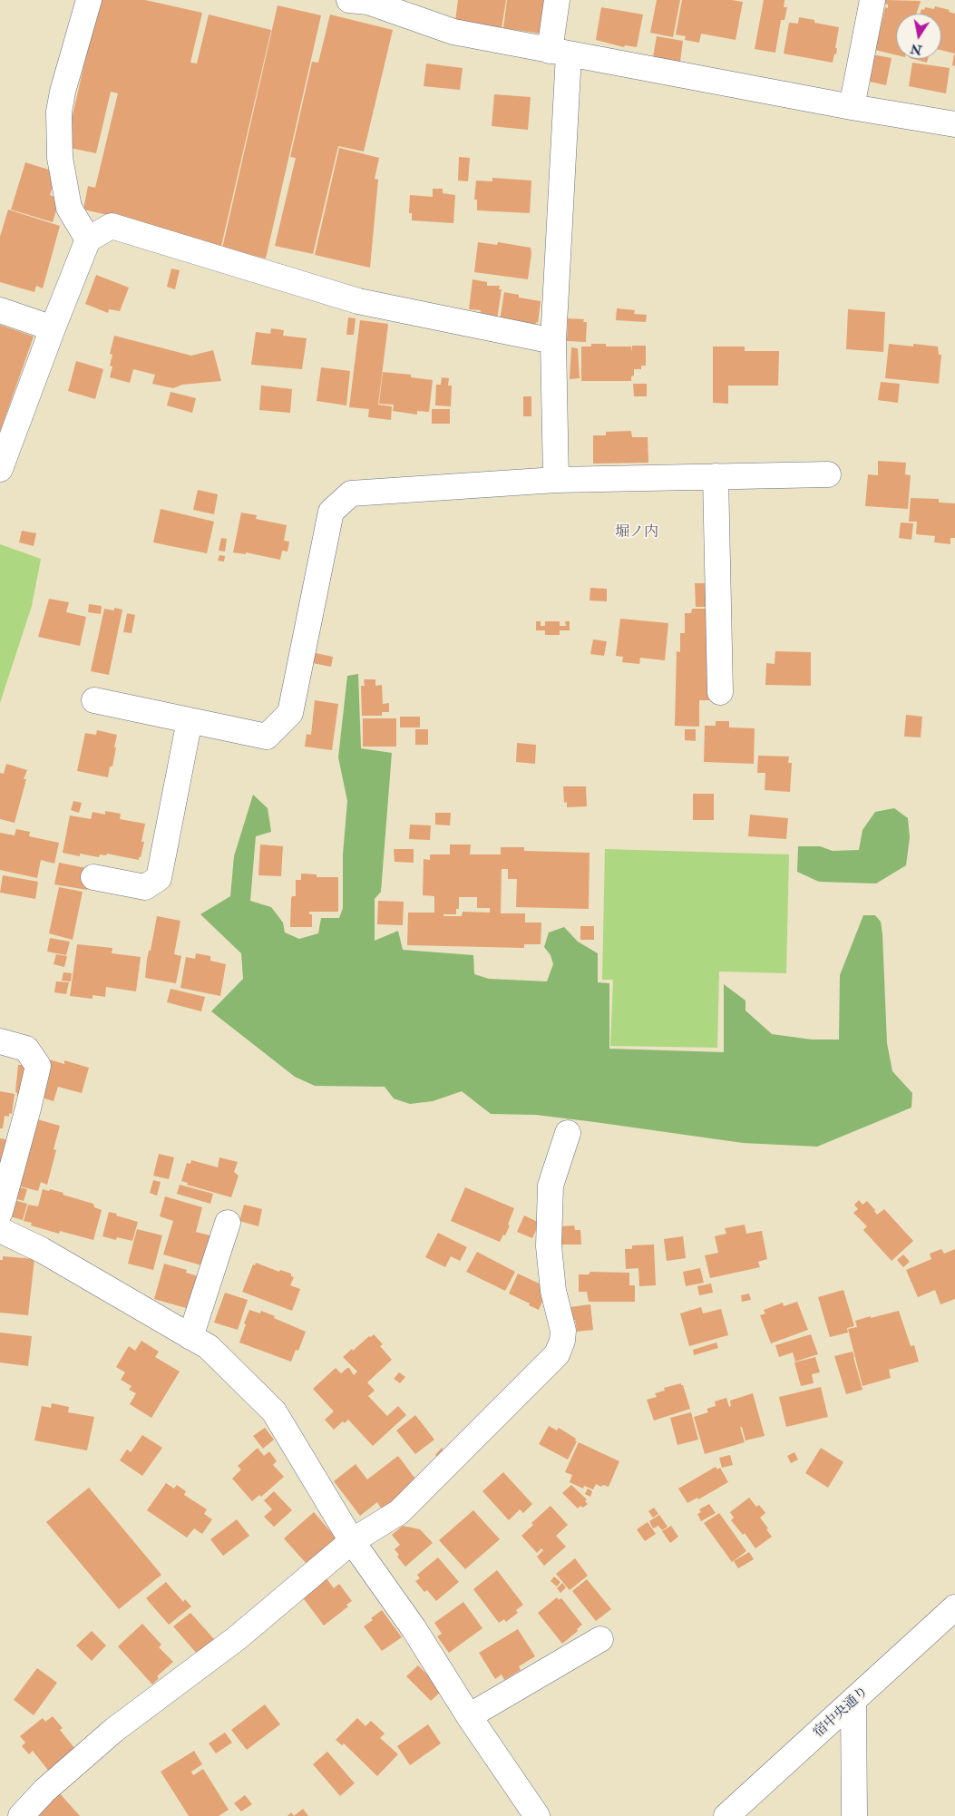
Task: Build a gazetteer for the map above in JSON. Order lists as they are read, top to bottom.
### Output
{
  "streets": {
    "street": ["宿中央通り"]
  },
  "districts": ["堀ノ内"],
  "north": "bottom"
}
